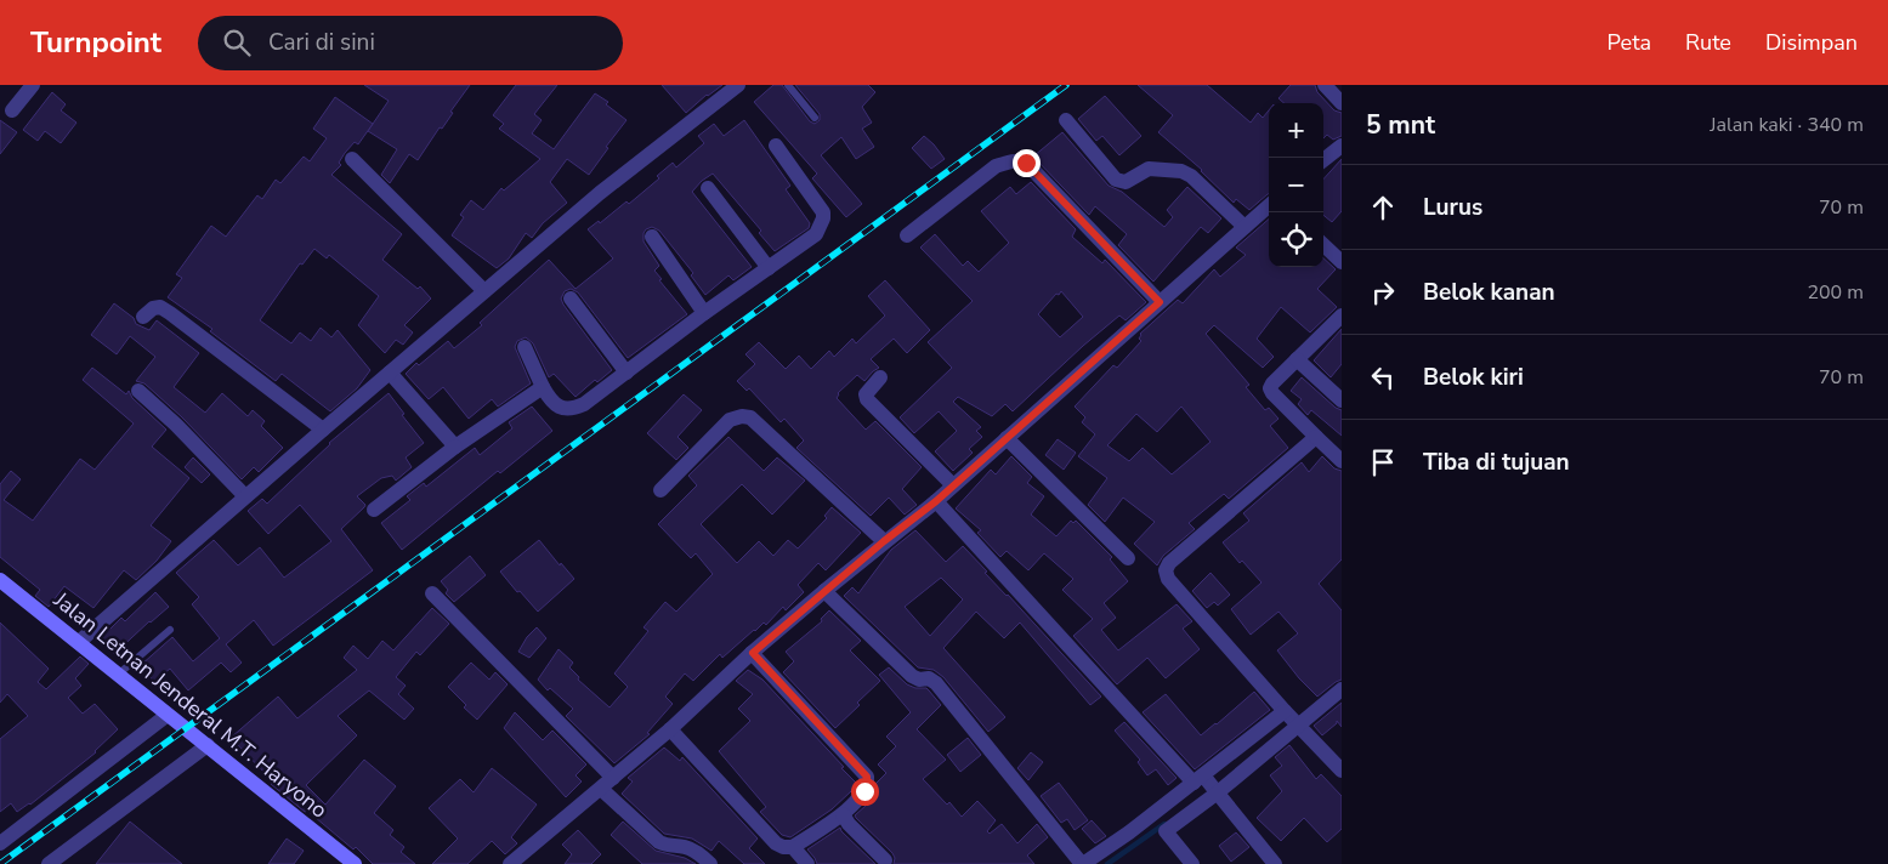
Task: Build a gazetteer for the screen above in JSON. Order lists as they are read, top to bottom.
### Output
{
  "streets": {
    "main road": ["Jalan Letnan Jenderal M.T. Haryono"]
  },
  "page": {
    "header": "Turnpoint",
    "search": "Cari di sini",
    "nav": ["Peta", "Rute", "Disimpan"],
    "heading": ["5 mnt", "Jalan kaki · 340 m"],
    "map_buttons": ["+", "−"],
    "list": [
      ["Lurus", "70 m"],
      ["Belok kanan", "200 m"],
      ["Belok kiri", "70 m"],
      "Tiba di tujuan"
    ]
  }
}
